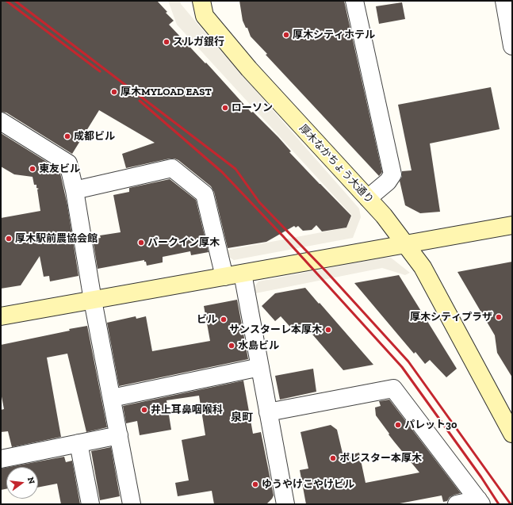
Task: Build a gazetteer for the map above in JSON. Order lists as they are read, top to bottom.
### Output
{
  "streets": {
    "street": ["厚木なかちょう大通り"]
  },
  "districts": ["泉町"],
  "places": [
    "厚木シティホテル",
    "スルガ銀行",
    "厚木MYLOAD EAST",
    "ローソン",
    "成都ビル",
    "東友ビル",
    "厚木駅前農協会館",
    "パークイン厚木",
    "厚木シティプラザ",
    "ビル",
    "サンスターレ本厚木",
    "水島ビル",
    "井上耳鼻咽喉科",
    "パレット30",
    "ポレスター本厚木",
    "ゆうやけこやけビル"
  ],
  "north": "right"
}
